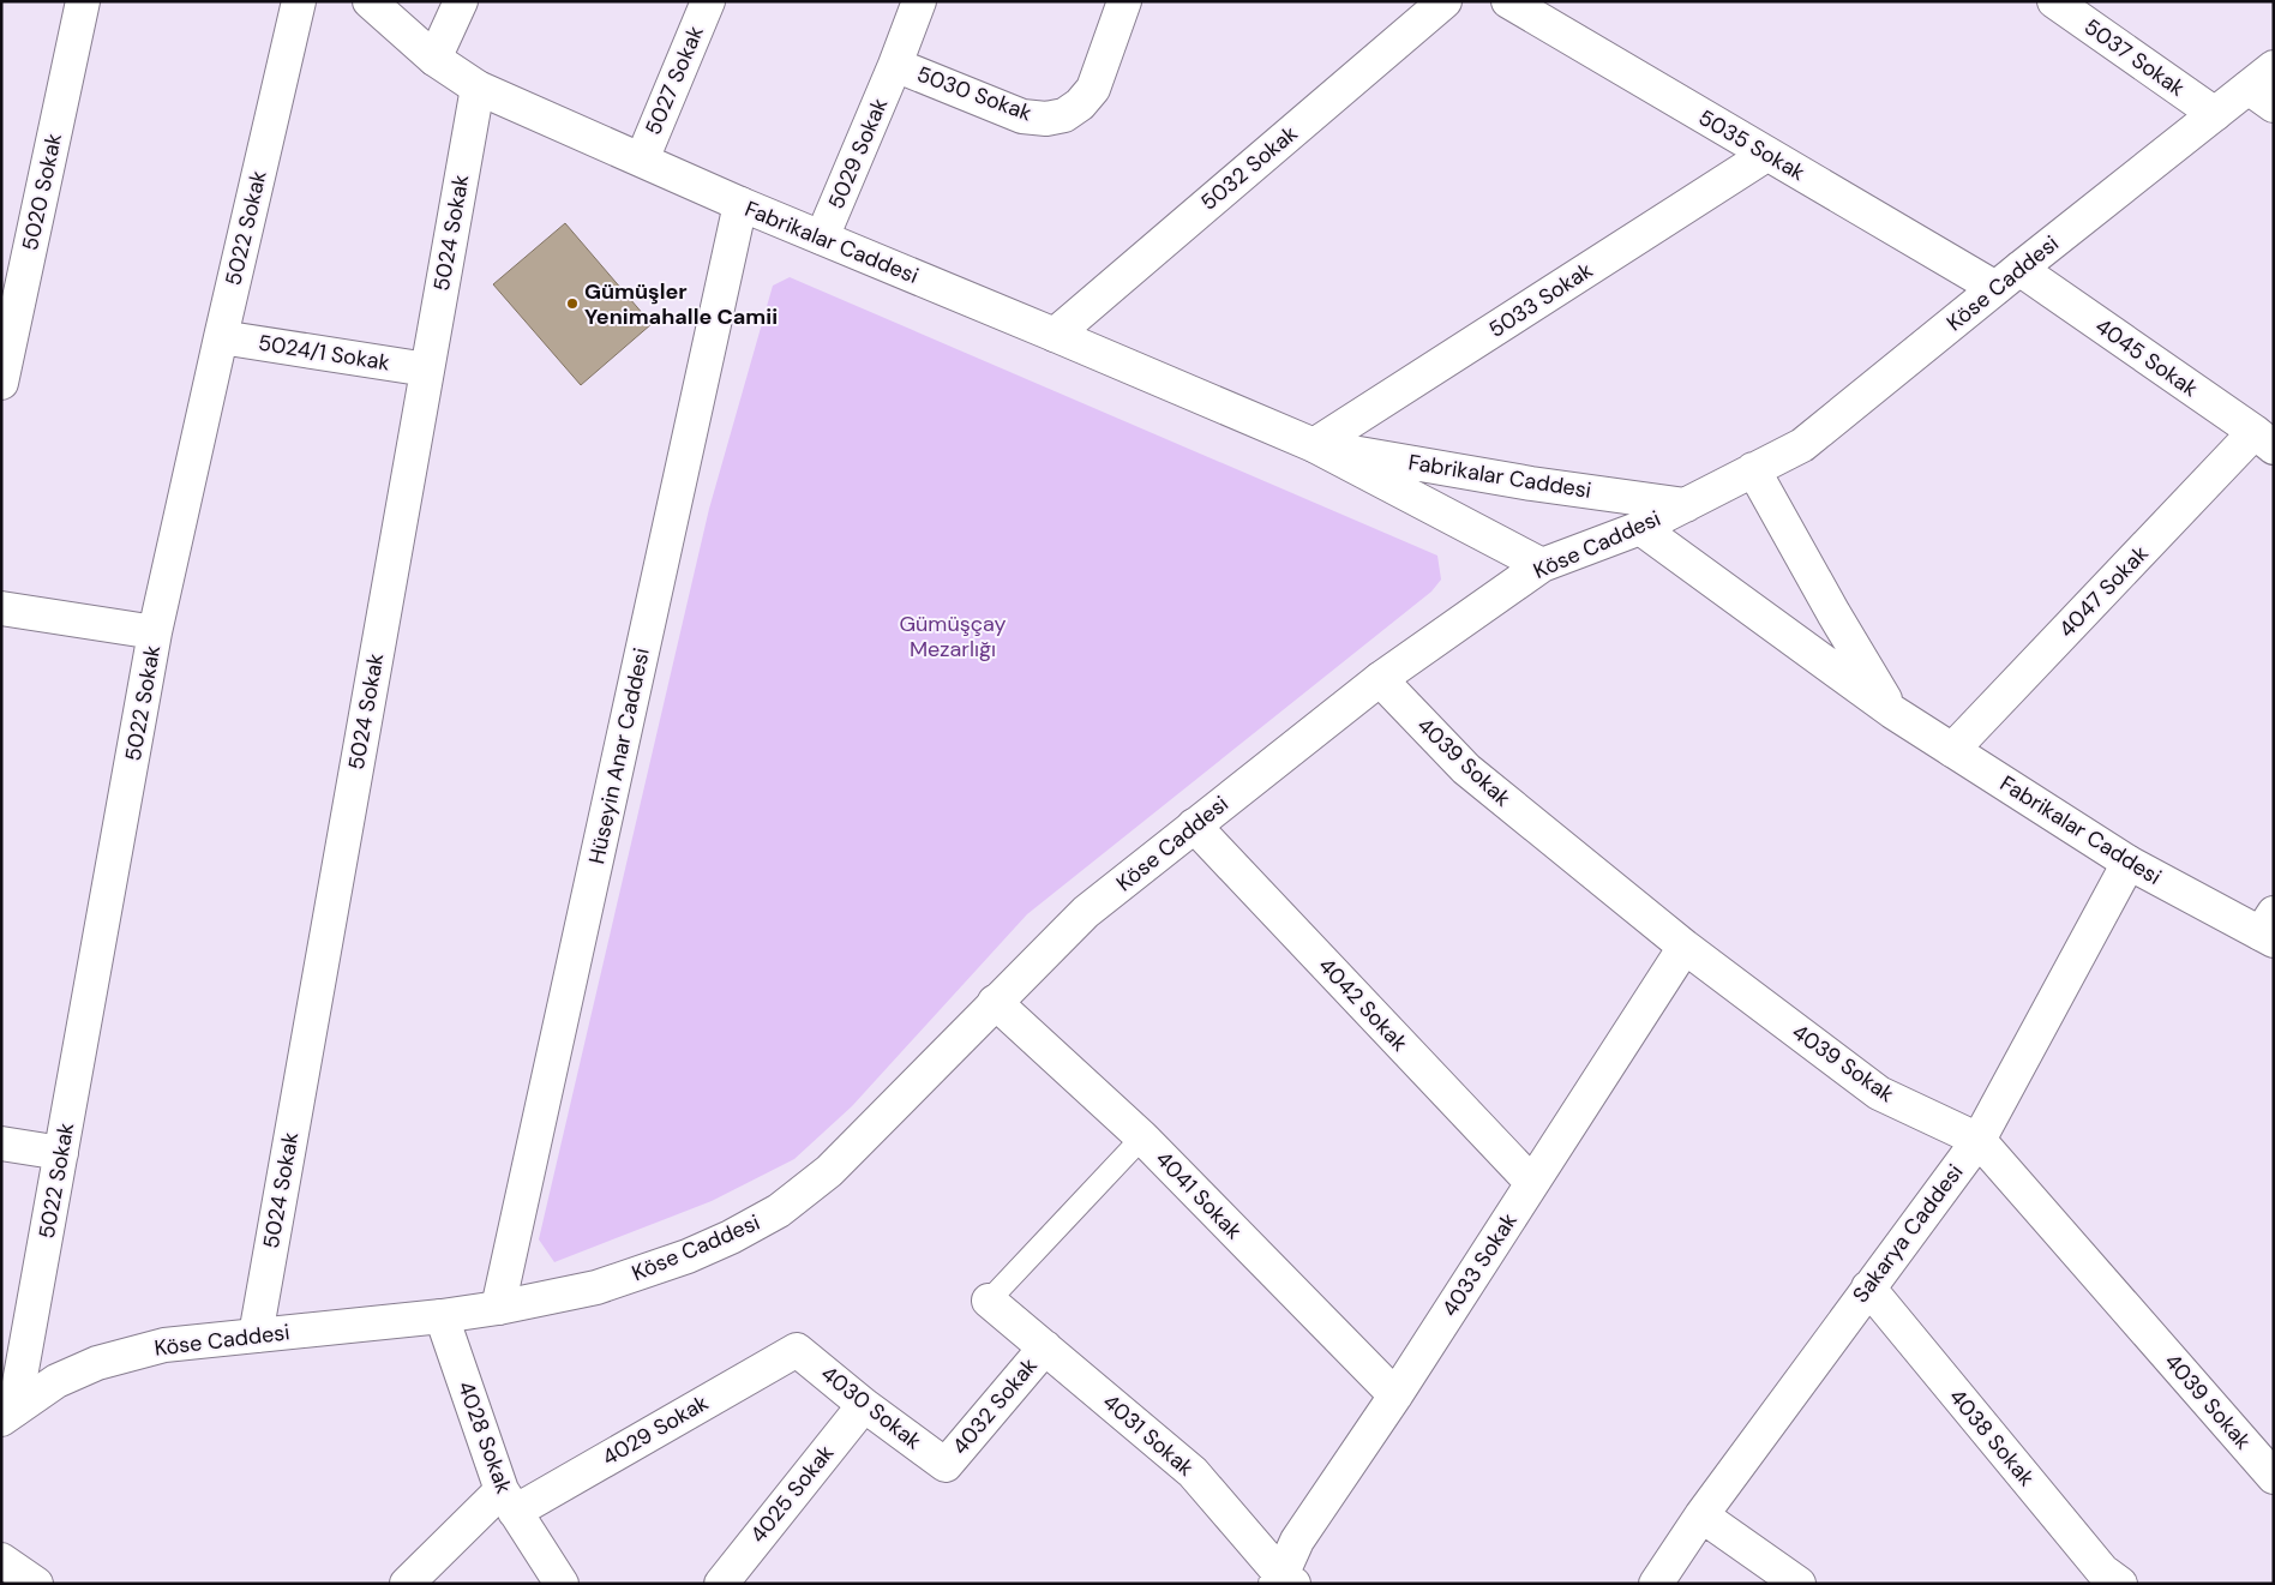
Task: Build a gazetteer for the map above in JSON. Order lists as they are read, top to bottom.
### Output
{
  "streets": {
    "street": [
      "5037 Sokak",
      "5027 Sokak",
      "5030 Sokak",
      "5035 Sokak",
      "5029 Sokak",
      "5032 Sokak",
      "5020 Sokak",
      "5022 Sokak",
      "5024 Sokak",
      "Fabrikalar Caddesi",
      "Köse Caddesi",
      "5033 Sokak",
      "5024/1 Sokak",
      "4045 Sokak",
      "4047 Sokak",
      "Hüseyin Anar Caddesi",
      "4039 Sokak",
      "4042 Sokak",
      "4041 Sokak",
      "Sakarya Caddesi",
      "4033 Sokak",
      "4032 Sokak",
      "4030 Sokak",
      "4029 Sokak",
      "4031 Sokak",
      "4028 Sokak",
      "4038 Sokak",
      "4025 Sokak"
    ]
  },
  "crossings": [
    ["5037 Sokak", "Köse Caddesi"],
    ["5027 Sokak", "Fabrikalar Caddesi"],
    ["5030 Sokak", "5029 Sokak"],
    ["5035 Sokak", "Köse Caddesi"],
    ["5035 Sokak", "5033 Sokak"],
    ["5035 Sokak", "4045 Sokak"],
    ["5029 Sokak", "Fabrikalar Caddesi"],
    ["5032 Sokak", "Fabrikalar Caddesi"],
    ["5022 Sokak", "Köse Caddesi"],
    ["5022 Sokak", "5024/1 Sokak"],
    ["5024 Sokak", "Fabrikalar Caddesi"],
    ["5024 Sokak", "Köse Caddesi"],
    ["5024 Sokak", "5024/1 Sokak"],
    ["Fabrikalar Caddesi", "Köse Caddesi"],
    ["Fabrikalar Caddesi", "5033 Sokak"],
    ["Fabrikalar Caddesi", "4047 Sokak"],
    ["Fabrikalar Caddesi", "Hüseyin Anar Caddesi"],
    ["Fabrikalar Caddesi", "Sakarya Caddesi"],
    ["Köse Caddesi", "4045 Sokak"],
    ["Köse Caddesi", "Hüseyin Anar Caddesi"],
    ["Köse Caddesi", "4039 Sokak"],
    ["Köse Caddesi", "4042 Sokak"],
    ["Köse Caddesi", "4041 Sokak"],
    ["Köse Caddesi", "4028 Sokak"],
    ["4045 Sokak", "4047 Sokak"],
    ["4039 Sokak", "Sakarya Caddesi"],
    ["4039 Sokak", "4033 Sokak"],
    ["4042 Sokak", "4033 Sokak"],
    ["4041 Sokak", "4033 Sokak"],
    ["Sakarya Caddesi", "4038 Sokak"],
    ["4033 Sokak", "4031 Sokak"],
    ["4032 Sokak", "4030 Sokak"],
    ["4032 Sokak", "4031 Sokak"],
    ["4030 Sokak", "4029 Sokak"],
    ["4030 Sokak", "4025 Sokak"],
    ["4029 Sokak", "4028 Sokak"]
  ],
  "parks": ["Gümüşçay Mezarlığı"],
  "places": ["Gümüşler Yenimahalle Camii"]
}
